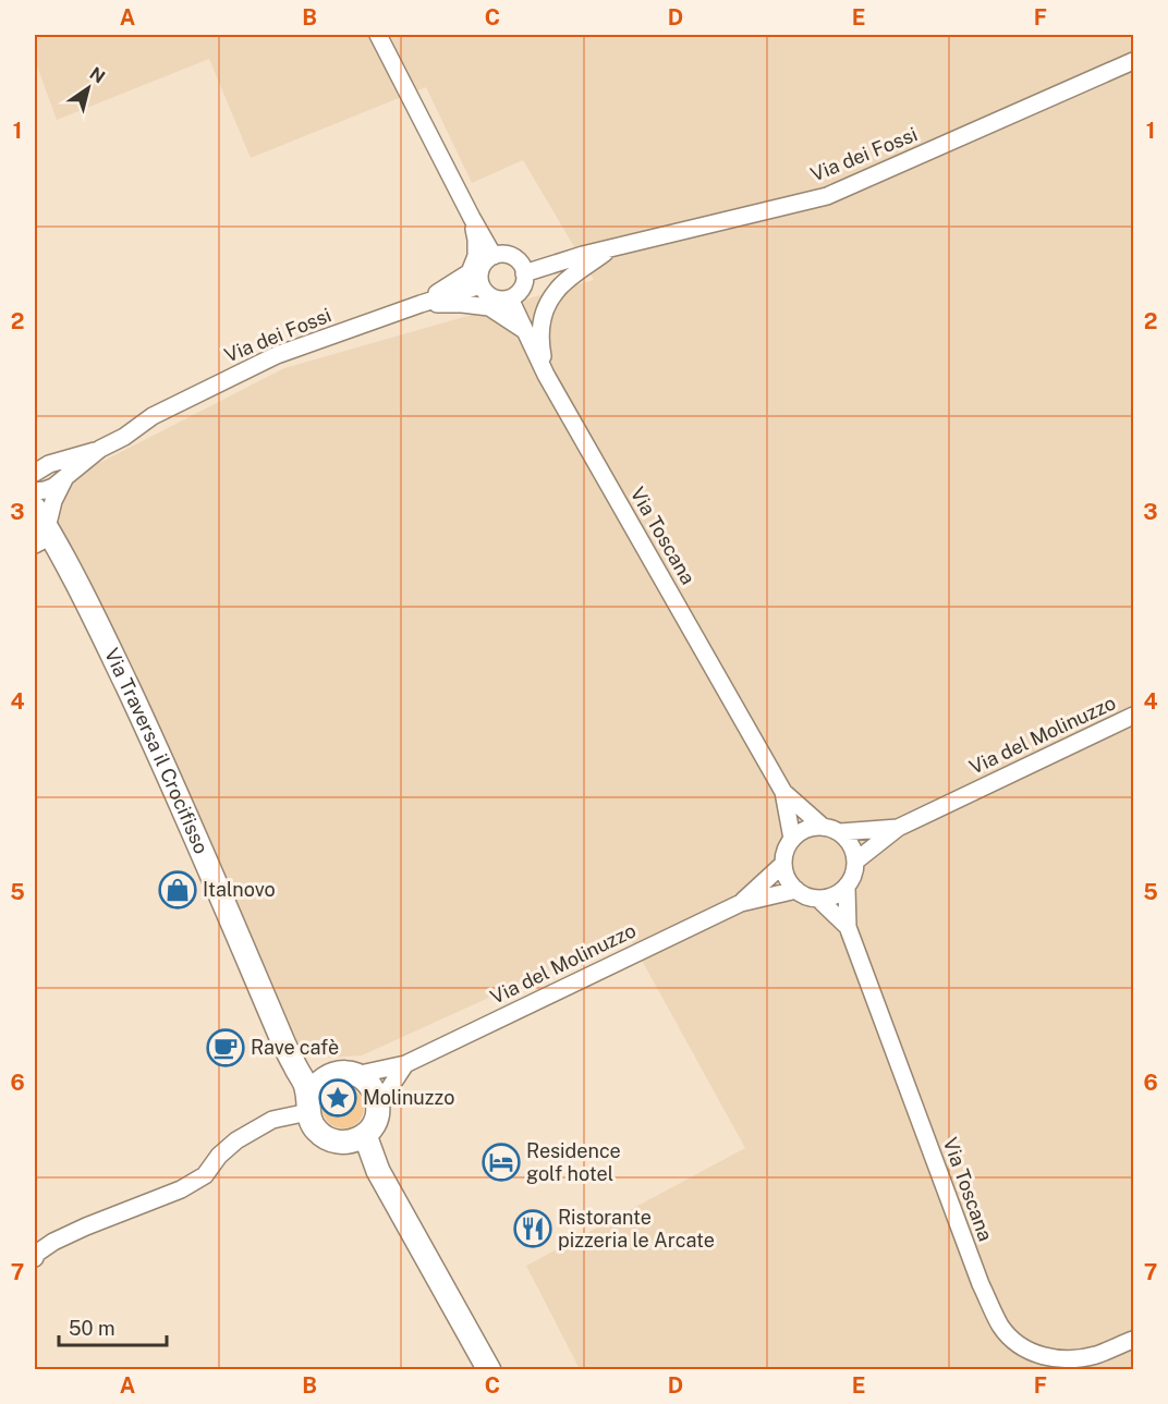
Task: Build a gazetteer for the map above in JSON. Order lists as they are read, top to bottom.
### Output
{
  "streets": {
    "street": [
      "Via dei Fossi",
      "Via Toscana",
      "Via del Molinuzzo",
      "Via Traversa il Crocifisso"
    ]
  },
  "crossings": [
    ["Via dei Fossi", "Via Toscana"],
    ["Via dei Fossi", "Via Traversa il Crocifisso"],
    ["Via Toscana", "Via del Molinuzzo"],
    ["Via del Molinuzzo", "Via Traversa il Crocifisso"]
  ],
  "places": {
    "shop": ["Italnovo"],
    "cafe": ["Rave cafè"],
    "place": ["Molinuzzo"],
    "hotel": ["Residence golf hotel"],
    "restaurant": ["Ristorante pizzeria le Arcate"]
  },
  "scale_bar": "50 m",
  "north": "top right",
  "grid": {
    "columns": [
      "A",
      "B",
      "C",
      "D",
      "E",
      "F"
    ],
    "rows": [
      "1",
      "2",
      "3",
      "4",
      "5",
      "6",
      "7"
    ]
  }
}
